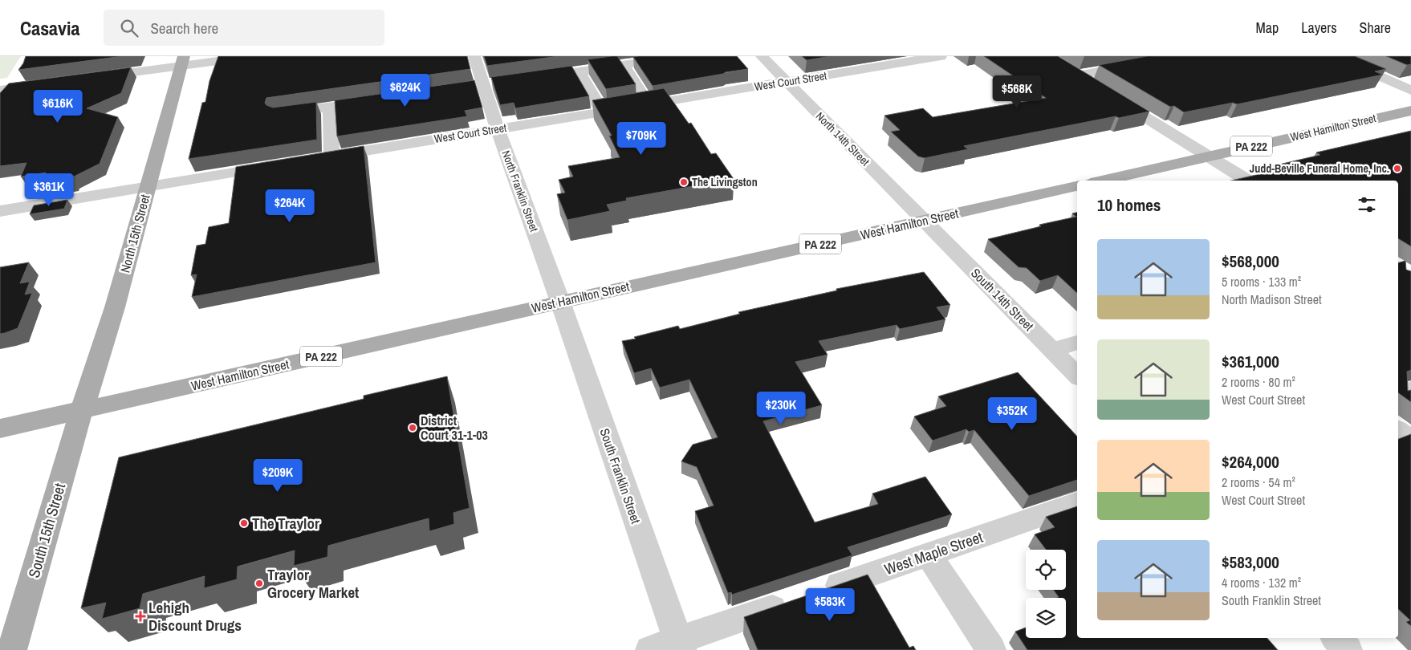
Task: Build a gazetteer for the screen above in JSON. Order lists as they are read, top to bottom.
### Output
{
  "streets": {
    "main road": [
      "West Hamilton Street",
      "PA 222",
      "North 15th Street",
      "South 15th Street"
    ],
    "street": [
      "West Court Street",
      "North 14th Street",
      "North Franklin Street",
      "South 14th Street",
      "South Franklin Street",
      "West Maple Street"
    ]
  },
  "crossings": [
    ["West Court Street", "North 14th Street"],
    ["West Court Street", "North Franklin Street"],
    ["West Hamilton Street", "North 14th Street"],
    ["West Hamilton Street", "PA 222"],
    ["West Hamilton Street", "North Franklin Street"],
    ["West Hamilton Street", "North 15th Street"],
    ["West Hamilton Street", "South 14th Street"],
    ["West Hamilton Street", "South Franklin Street"],
    ["West Hamilton Street", "South 15th Street"],
    ["North 14th Street", "South 14th Street"],
    ["PA 222", "North 15th Street"],
    ["PA 222", "South 15th Street"],
    ["North Franklin Street", "South Franklin Street"],
    ["North 15th Street", "South 15th Street"],
    ["South Franklin Street", "West Maple Street"]
  ],
  "places": {
    "other": [
      "Judd-Beville Funeral Home, Inc.",
      "The Livingston",
      "District Court 31-1-03",
      "The Traylor",
      "Traylor Grocery Market"
    ],
    "health": ["Lehigh Discount Drugs"]
  },
  "page": {
    "header": "Casavia",
    "search": "Search here",
    "nav": ["Map", "Layers", "Share"],
    "price": [
      "$624K",
      "$568K",
      "$616K",
      "$709K",
      "$361K",
      "$264K",
      "$230K",
      "$352K",
      "$209K",
      "$583K"
    ],
    "heading": "10 homes",
    "list": [
      {
        "name": "$568,000",
        "note": "5 rooms · 133 m² · North Madison Street"
      },
      {
        "name": "$361,000",
        "note": "2 rooms · 80 m² · West Court Street"
      },
      {
        "name": "$264,000",
        "note": "2 rooms · 54 m² · West Court Street"
      },
      {
        "name": "$583,000",
        "note": "4 rooms · 132 m² · South Franklin Street"
      }
    ]
  }
}
